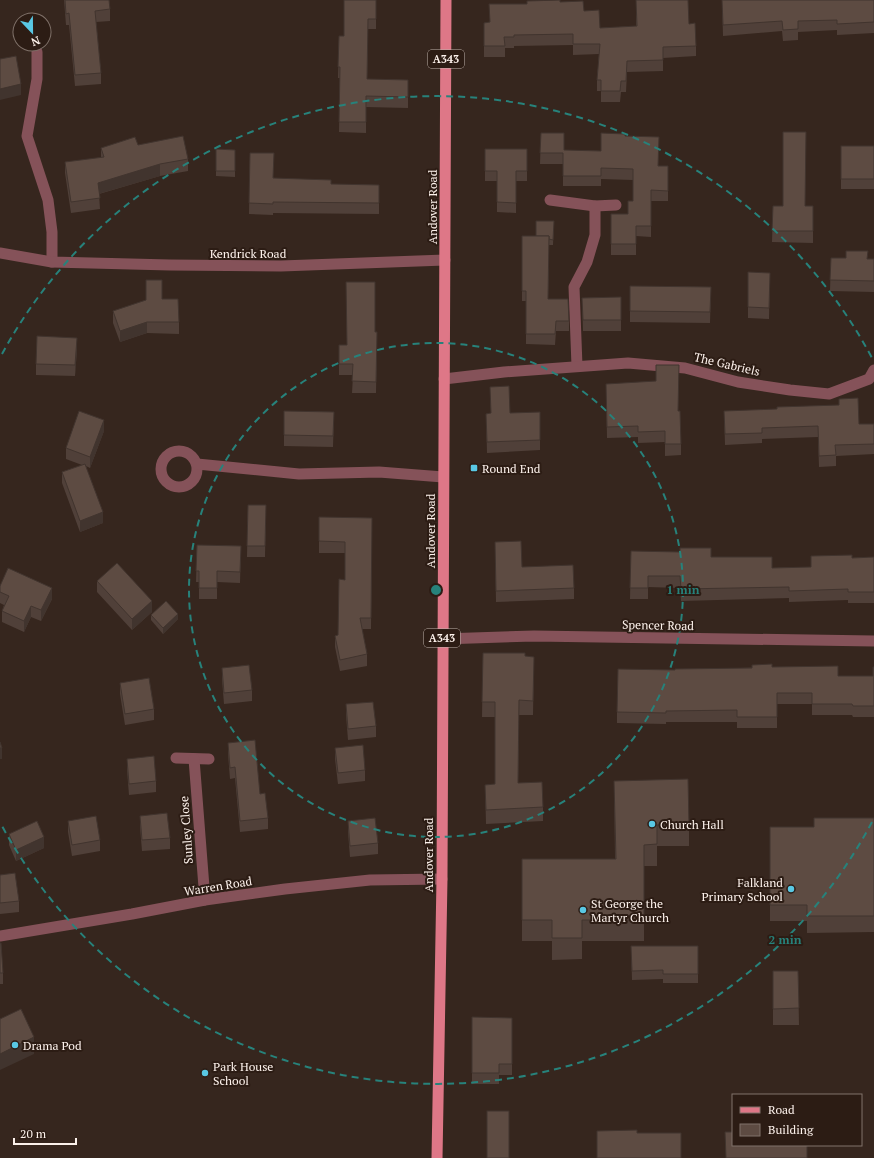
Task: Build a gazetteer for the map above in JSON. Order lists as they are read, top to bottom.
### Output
{
  "streets": {
    "main road": ["A343", "Andover Road"],
    "street": [
      "Kendrick Road",
      "The Gabriels",
      "Spencer Road",
      "Sunley Close",
      "Warren Road"
    ]
  },
  "crossings": [
    ["Andover Road", "Kendrick Road"],
    ["Andover Road", "The Gabriels"],
    ["Andover Road", "Spencer Road"],
    ["Andover Road", "Warren Road"],
    ["Sunley Close", "Warren Road"]
  ],
  "places": {
    "transit": ["Round End"],
    "other": [
      "Church Hall",
      "Falkland Primary School",
      "St George the Martyr Church",
      "Drama Pod",
      "Park House School"
    ]
  },
  "legend": ["Road", "Building"],
  "scale_bar": "20 m",
  "north": "bottom",
  "rings": ["1 min", "2 min"]
}
